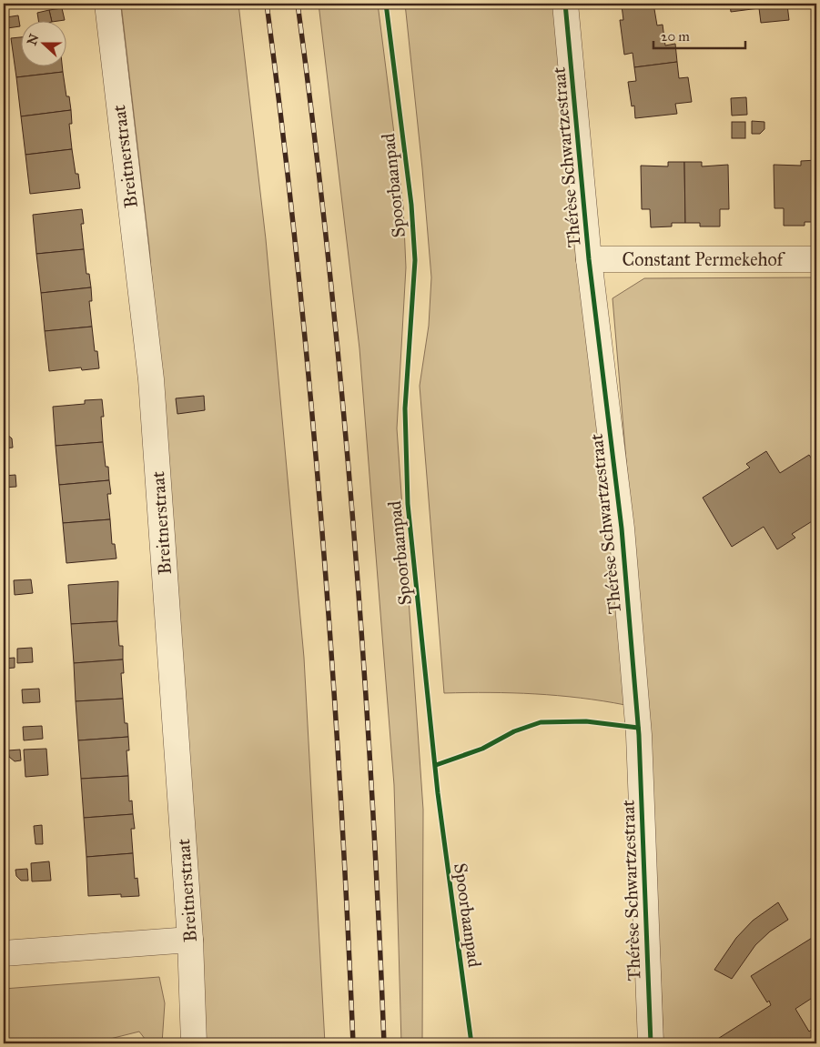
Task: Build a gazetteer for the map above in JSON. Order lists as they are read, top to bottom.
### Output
{
  "streets": {
    "street": ["Breitnerstraat", "Thérèse Schwartzestraat", "Constant Permekehof"],
    "cycle path": ["Spoorbaanpad"]
  },
  "crossings": [
    ["Thérèse Schwartzestraat", "Constant Permekehof"]
  ],
  "scale_bar": "20 m",
  "north": "left"
}
